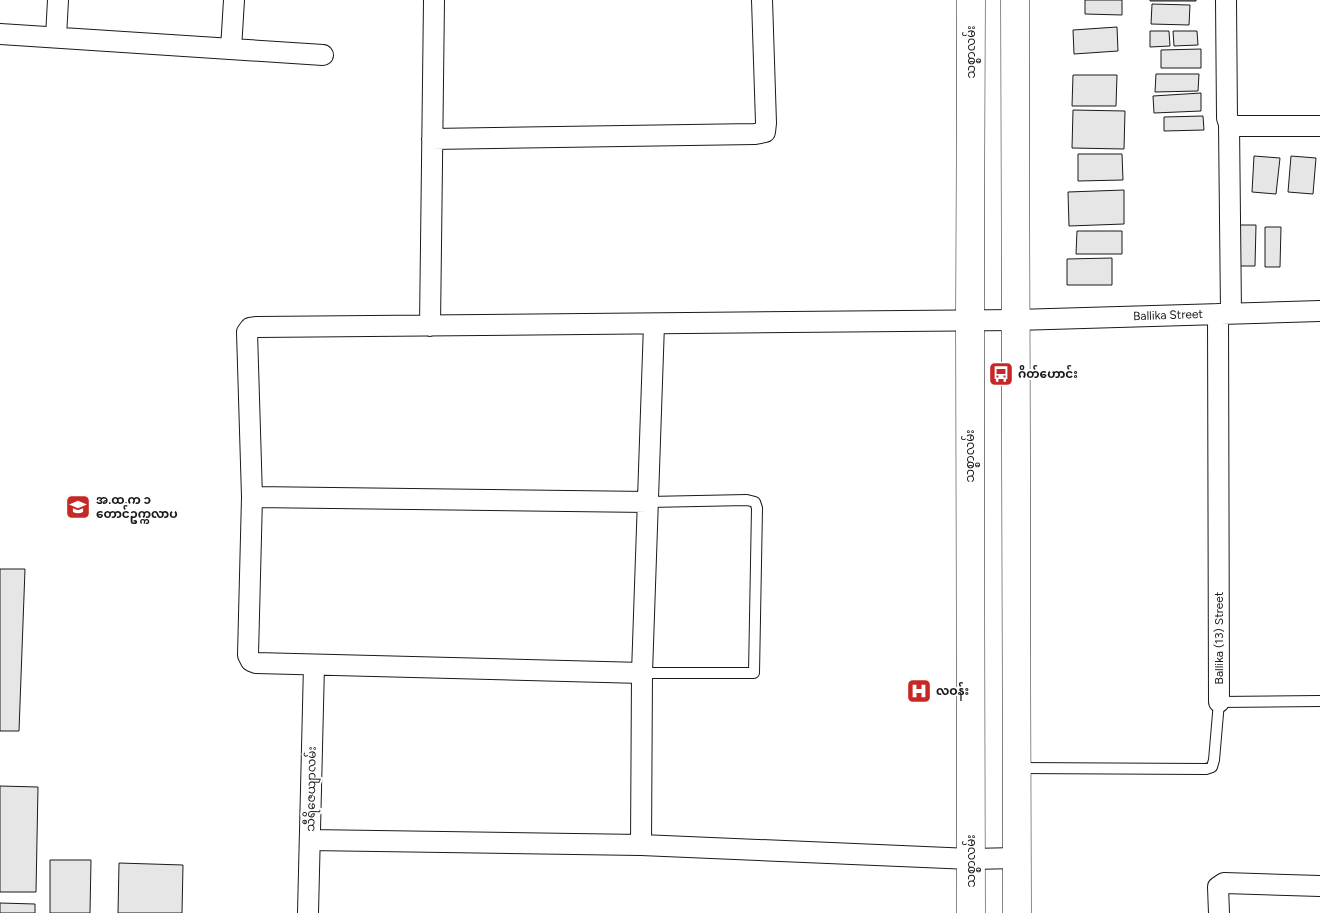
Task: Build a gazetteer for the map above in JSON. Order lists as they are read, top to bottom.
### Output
{
  "streets": {
    "main road": ["သစ္စာလမ်း"],
    "street": ["Ballika Street", "Ballika (13) Street", "သီရိဇေယျာလမ်း"]
  },
  "crossings": [
    ["သစ္စာလမ်း", "Ballika Street"],
    ["Ballika Street", "Ballika (13) Street"]
  ],
  "places": {
    "bus stop": ["ဂိတ်ဟောင်း"],
    "school or university": ["အ.ထ.က ၁ တောင်ဥက္ကလာပ"],
    "hospital": ["လဝန်း"]
  }
}
